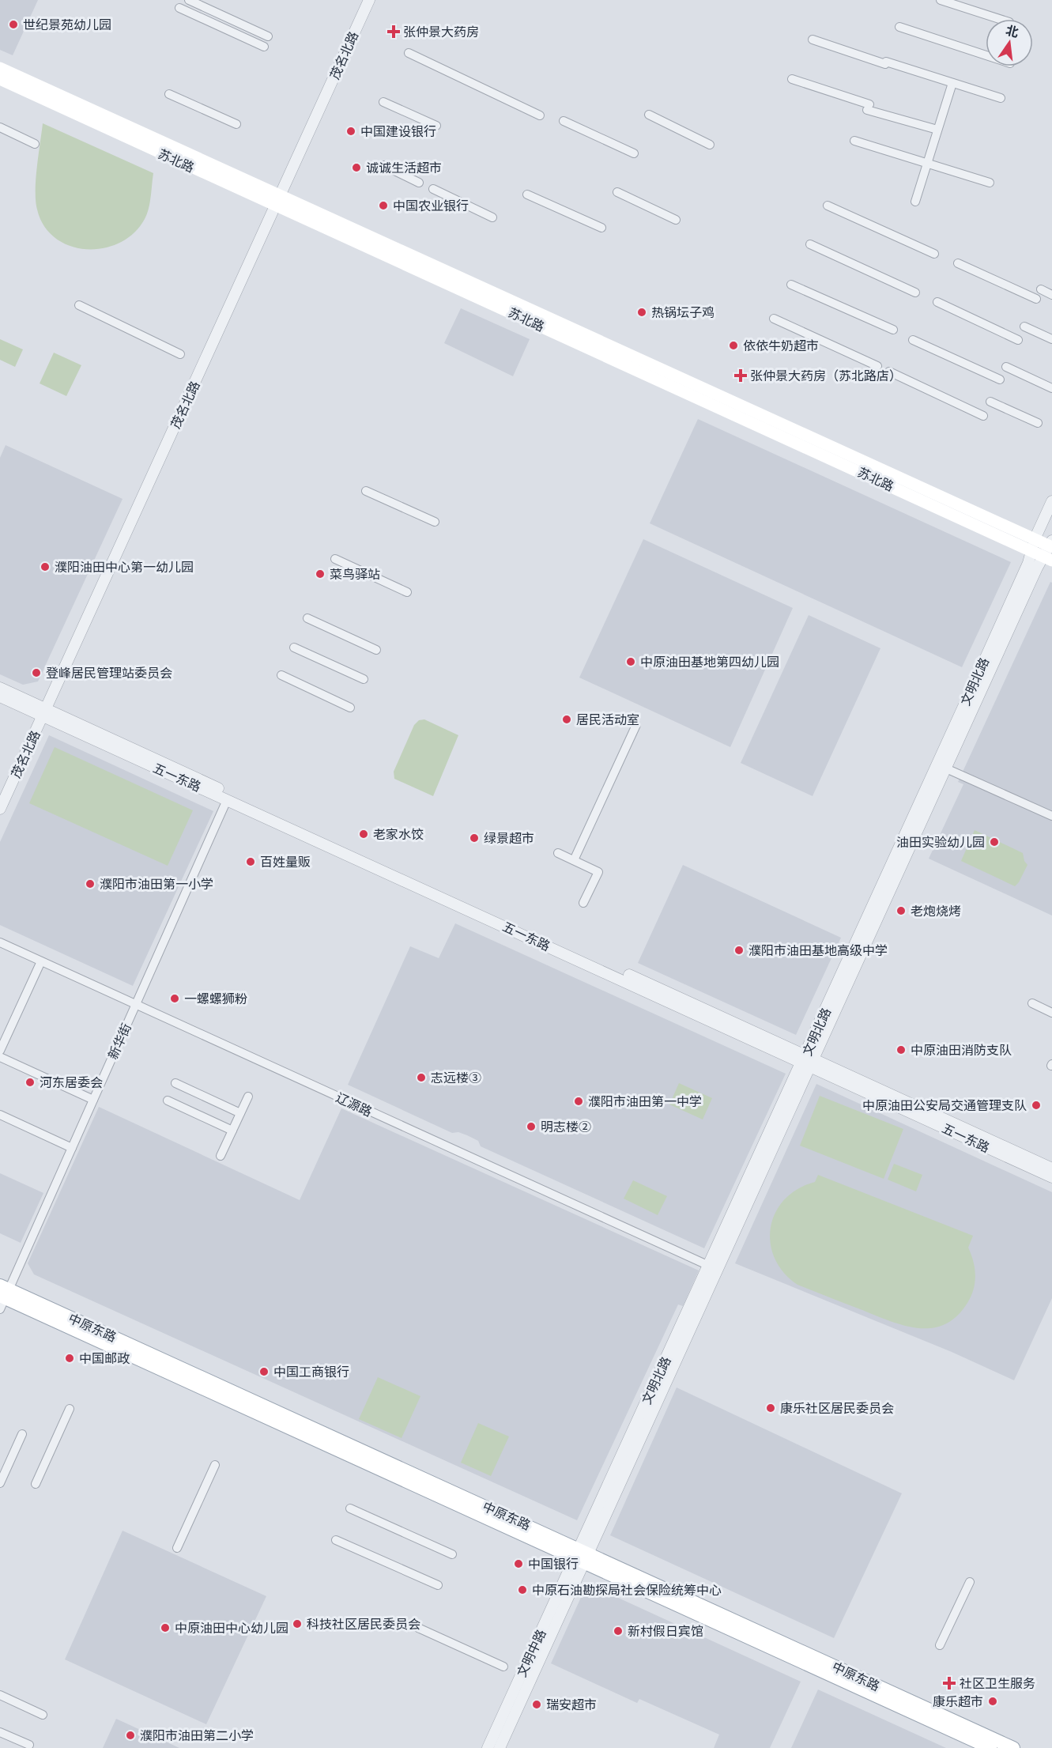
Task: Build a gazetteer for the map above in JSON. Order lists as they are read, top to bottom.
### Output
{
  "streets": {
    "main road": ["苏北路", "中原东路"],
    "street": [
      "茂名北路",
      "文明北路",
      "五一东路",
      "新华街",
      "辽源路",
      "文明中路"
    ]
  },
  "crossings": [
    ["茂名北路", "苏北路"],
    ["茂名北路", "五一东路"],
    ["苏北路", "文明北路"],
    ["文明北路", "五一东路"],
    ["文明北路", "辽源路"],
    ["文明北路", "中原东路"],
    ["文明北路", "文明中路"],
    ["五一东路", "新华街"],
    ["新华街", "辽源路"],
    ["新华街", "中原东路"],
    ["中原东路", "文明中路"]
  ],
  "places": {
    "other": [
      "世纪景苑幼儿园",
      "中国建设银行",
      "诚诚生活超市",
      "中国农业银行",
      "热锅坛子鸡",
      "依依牛奶超市",
      "濮阳油田中心第一幼儿园",
      "菜鸟驿站",
      "中原油田基地第四幼儿园",
      "登峰居民管理站委员会",
      "居民活动室",
      "老家水饺",
      "绿景超市",
      "油田实验幼儿园",
      "百姓量贩",
      "濮阳市油田第一小学",
      "老炮烧烤",
      "濮阳市油田基地高级中学",
      "一螺螺狮粉",
      "中原油田消防支队",
      "志远楼③",
      "河东居委会",
      "濮阳市油田第一中学",
      "中原油田公安局交通管理支队",
      "明志楼②",
      "中国邮政",
      "中国工商银行",
      "康乐社区居民委员会",
      "中国银行",
      "中原石油勘探局社会保险统筹中心",
      "科技社区居民委员会",
      "中原油田中心幼儿园",
      "新村假日宾馆",
      "康乐超市",
      "瑞安超市",
      "濮阳市油田第二小学"
    ],
    "health": ["张仲景大药房", "张仲景大药房（苏北路店）", "社区卫生服务"]
  },
  "north": "top"
}
